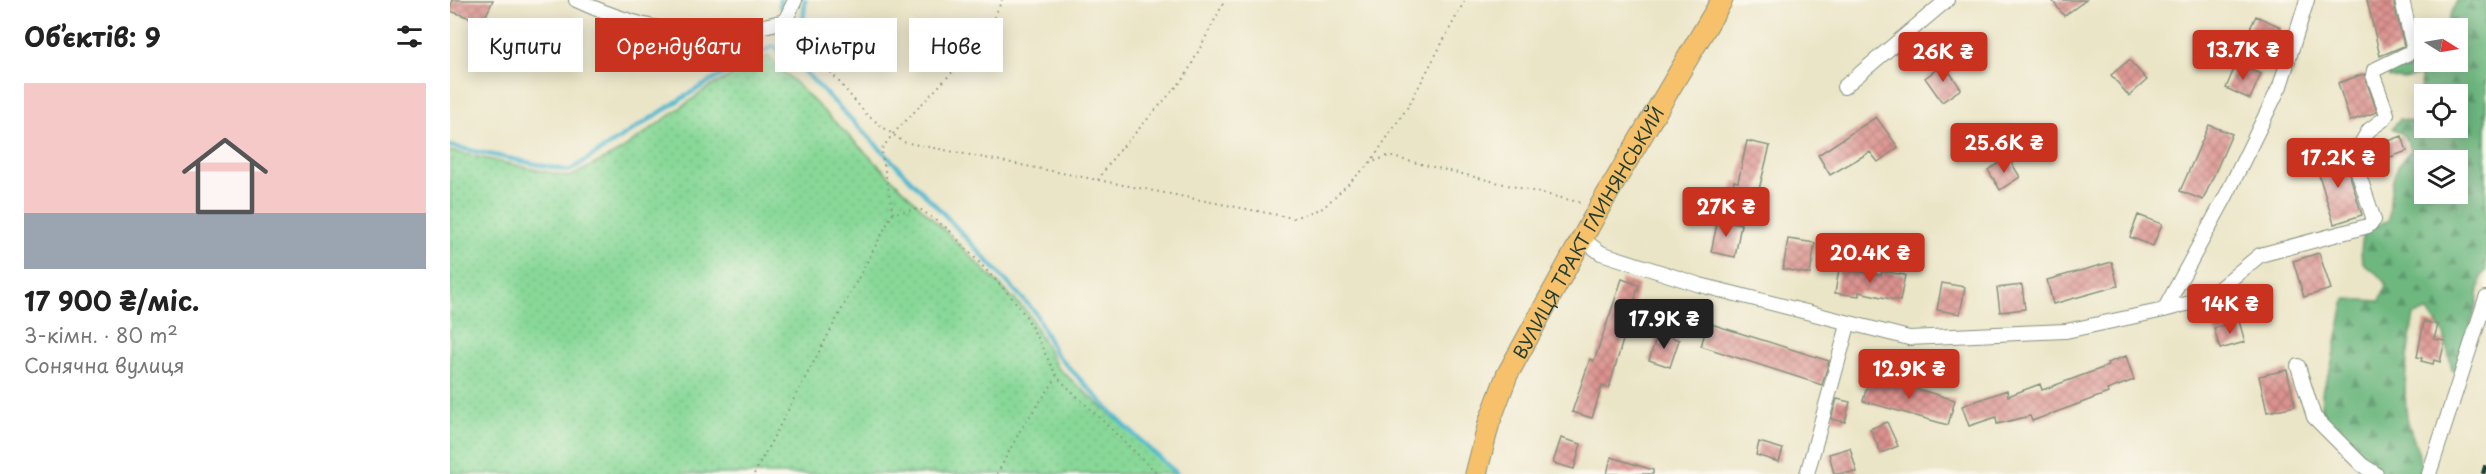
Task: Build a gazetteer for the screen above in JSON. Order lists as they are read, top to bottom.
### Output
{
  "streets": {
    "main road": ["ВУЛИЦЯ ТРАКТ ГЛИНЯНСЬКИЙ"]
  },
  "north": "right",
  "page": {
    "heading": "Об’єктів: 9",
    "chip": [
      "Купити",
      "Орендувати",
      "Фільтри",
      "Нове"
    ],
    "price": [
      "13.7K ₴",
      "26K ₴",
      "25.6K ₴",
      "17.2K ₴",
      "27K ₴",
      "20.4K ₴",
      "14K ₴",
      "17.9K ₴",
      "12.9K ₴"
    ],
    "list": [
      {
        "name": "17 900 ₴/міс.",
        "note": "3-кімн. · 80 m² · Сонячна вулиця"
      }
    ]
  }
}
